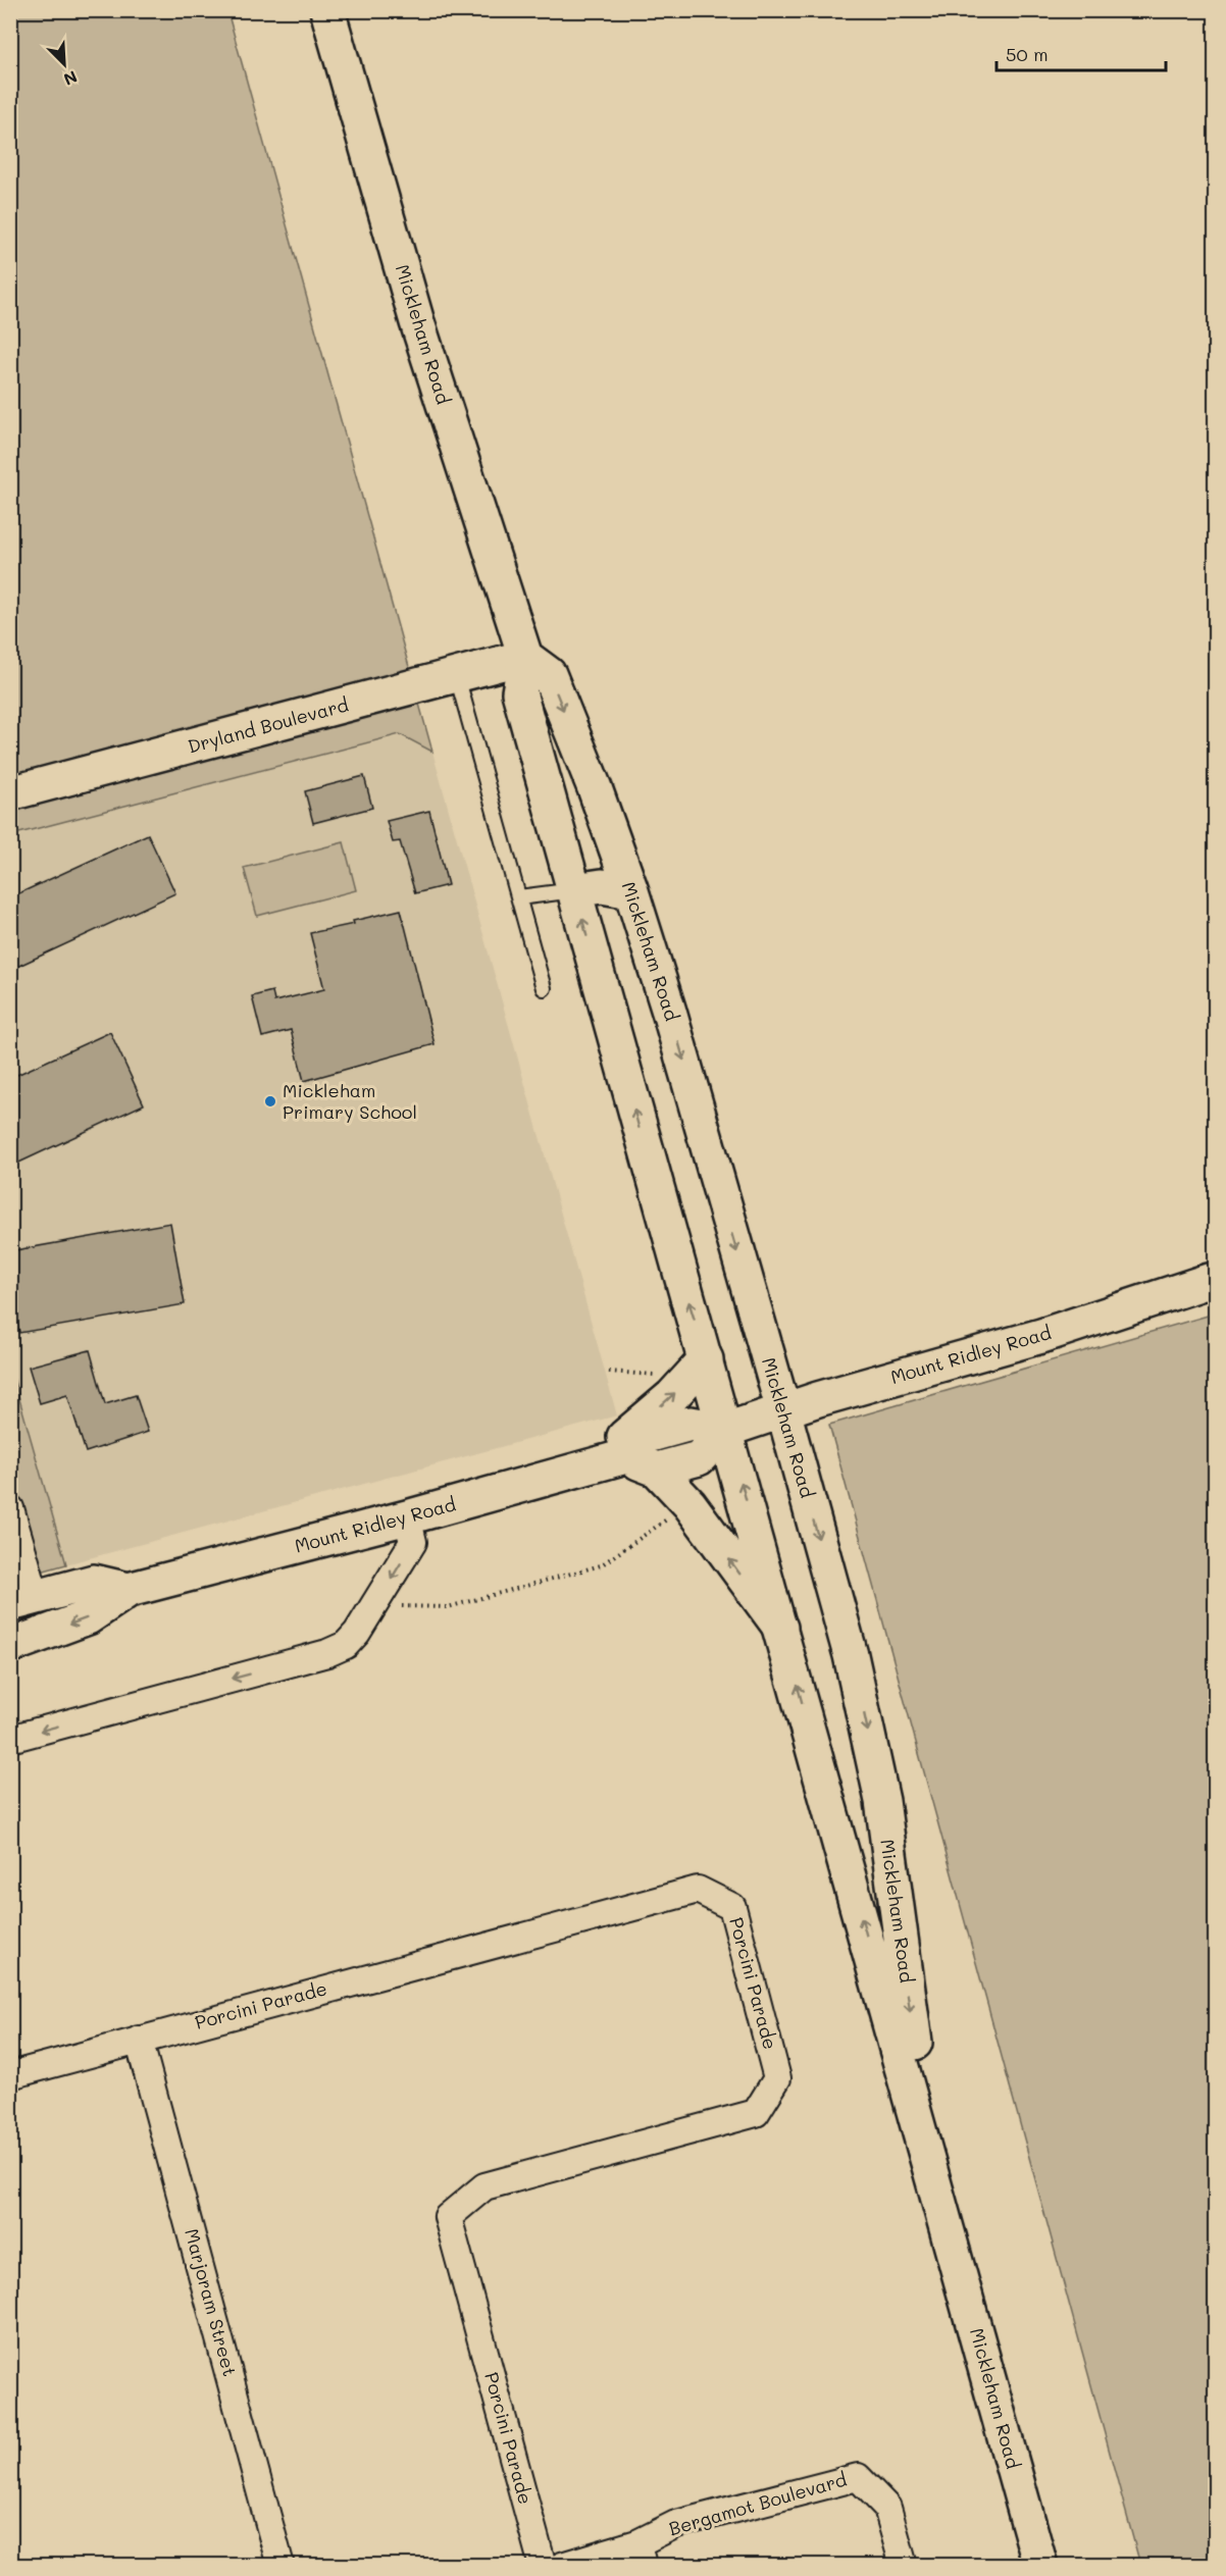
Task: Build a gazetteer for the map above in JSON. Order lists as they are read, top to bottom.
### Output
{
  "streets": {
    "main road": ["Mickleham Road", "Dryland Boulevard", "Mount Ridley Road"],
    "street": ["Porcini Parade", "Marjoram Street", "Bergamot Boulevard"]
  },
  "crossings": [
    ["Mickleham Road", "Dryland Boulevard"],
    ["Mickleham Road", "Mount Ridley Road"],
    ["Porcini Parade", "Marjoram Street"]
  ],
  "places": ["Mickleham Primary School"],
  "scale_bar": "50 m",
  "north": "bottom right"
}
